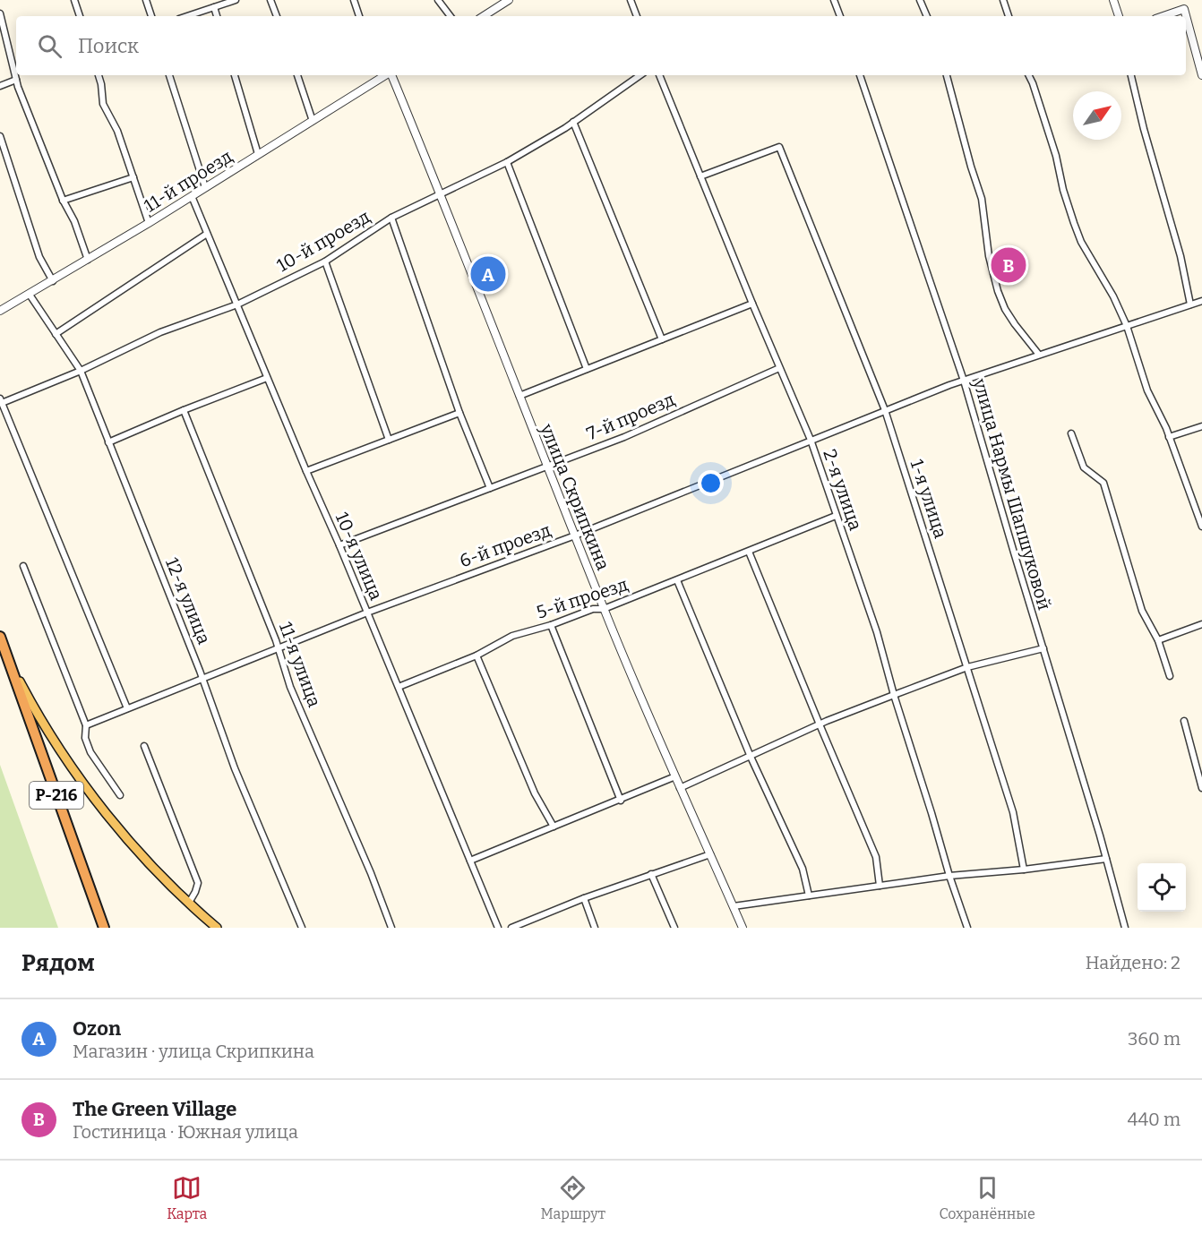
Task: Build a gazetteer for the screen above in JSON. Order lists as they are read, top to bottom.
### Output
{
  "streets": {
    "highway": ["Р-216"],
    "street": [
      "11-й проезд",
      "10-й проезд",
      "7-й проезд",
      "2-я улица",
      "улица Нармы Шапшуковой",
      "улица Скрипкина",
      "1-я улица",
      "6-й проезд",
      "10-я улица",
      "5-й проезд",
      "12-я улица",
      "11-я улица"
    ]
  },
  "crossings": [
    ["11-й проезд", "10-я улица"],
    ["11-й проезд", "12-я улица"],
    ["10-й проезд", "улица Скрипкина"],
    ["10-й проезд", "10-я улица"],
    ["10-й проезд", "12-я улица"],
    ["7-й проезд", "2-я улица"],
    ["7-й проезд", "улица Скрипкина"],
    ["7-й проезд", "10-я улица"],
    ["2-я улица", "1-я улица"],
    ["2-я улица", "6-й проезд"],
    ["2-я улица", "5-й проезд"],
    ["улица Нармы Шапшуковой", "6-й проезд"],
    ["улица Скрипкина", "6-й проезд"],
    ["улица Скрипкина", "5-й проезд"],
    ["1-я улица", "6-й проезд"],
    ["6-й проезд", "10-я улица"],
    ["6-й проезд", "12-я улица"],
    ["6-й проезд", "11-я улица"],
    ["10-я улица", "5-й проезд"]
  ],
  "north": "top right",
  "page": {
    "search": "Поиск",
    "pins": ["B", "A"],
    "heading": ["Рядом", "Найдено: 2"],
    "list": [
      {
        "mark": "A",
        "name": "Ozon",
        "note": "Магазин · улица Скрипкина",
        "value": "360 m"
      },
      {
        "mark": "B",
        "name": "The Green Village",
        "note": "Гостиница · Южная улица",
        "value": "440 m"
      }
    ],
    "nav": ["Карта", "Маршрут", "Сохранённые"]
  }
}
